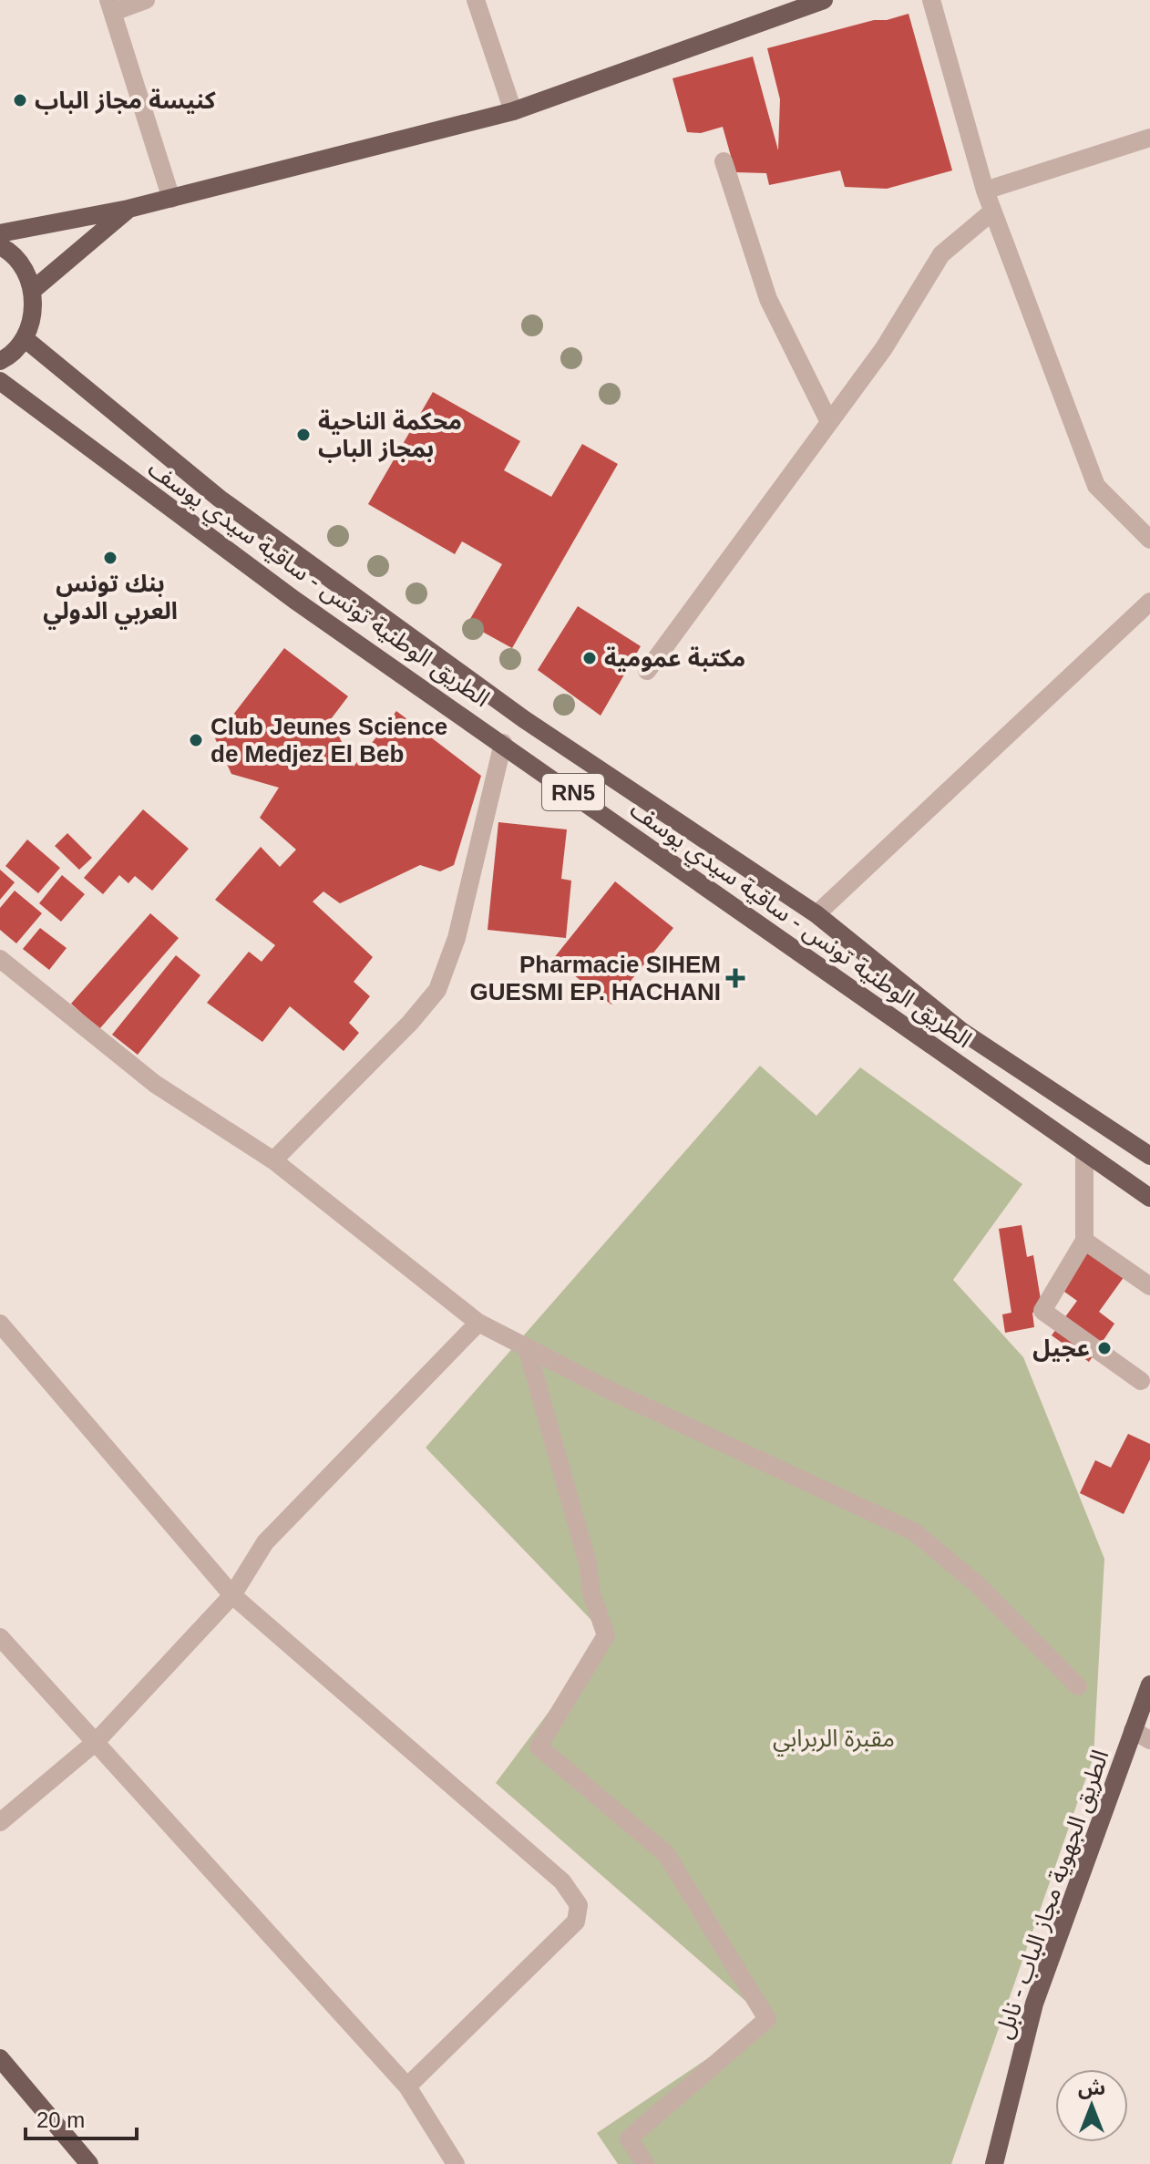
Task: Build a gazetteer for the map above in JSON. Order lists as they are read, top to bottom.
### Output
{
  "streets": {
    "main road": ["الطريق الوطنية تونس - ساقية سيدي يوسف", "RN5", "الطريق الجهوية مجاز الباب - نابل"]
  },
  "parks": ["مقبرة الربرابي"],
  "places": {
    "other": [
      "كنيسة مجاز الباب",
      "محكمة الناحية بمجاز الباب",
      "بنك تونس العربي الدولي",
      "مكتبة عمومية",
      "Club Jeunes Science de Medjez El Beb",
      "عجيل"
    ],
    "health": ["Pharmacie SIHEM GUESMI EP. HACHANI"]
  },
  "scale_bar": "20 m",
  "north": "top"
}
